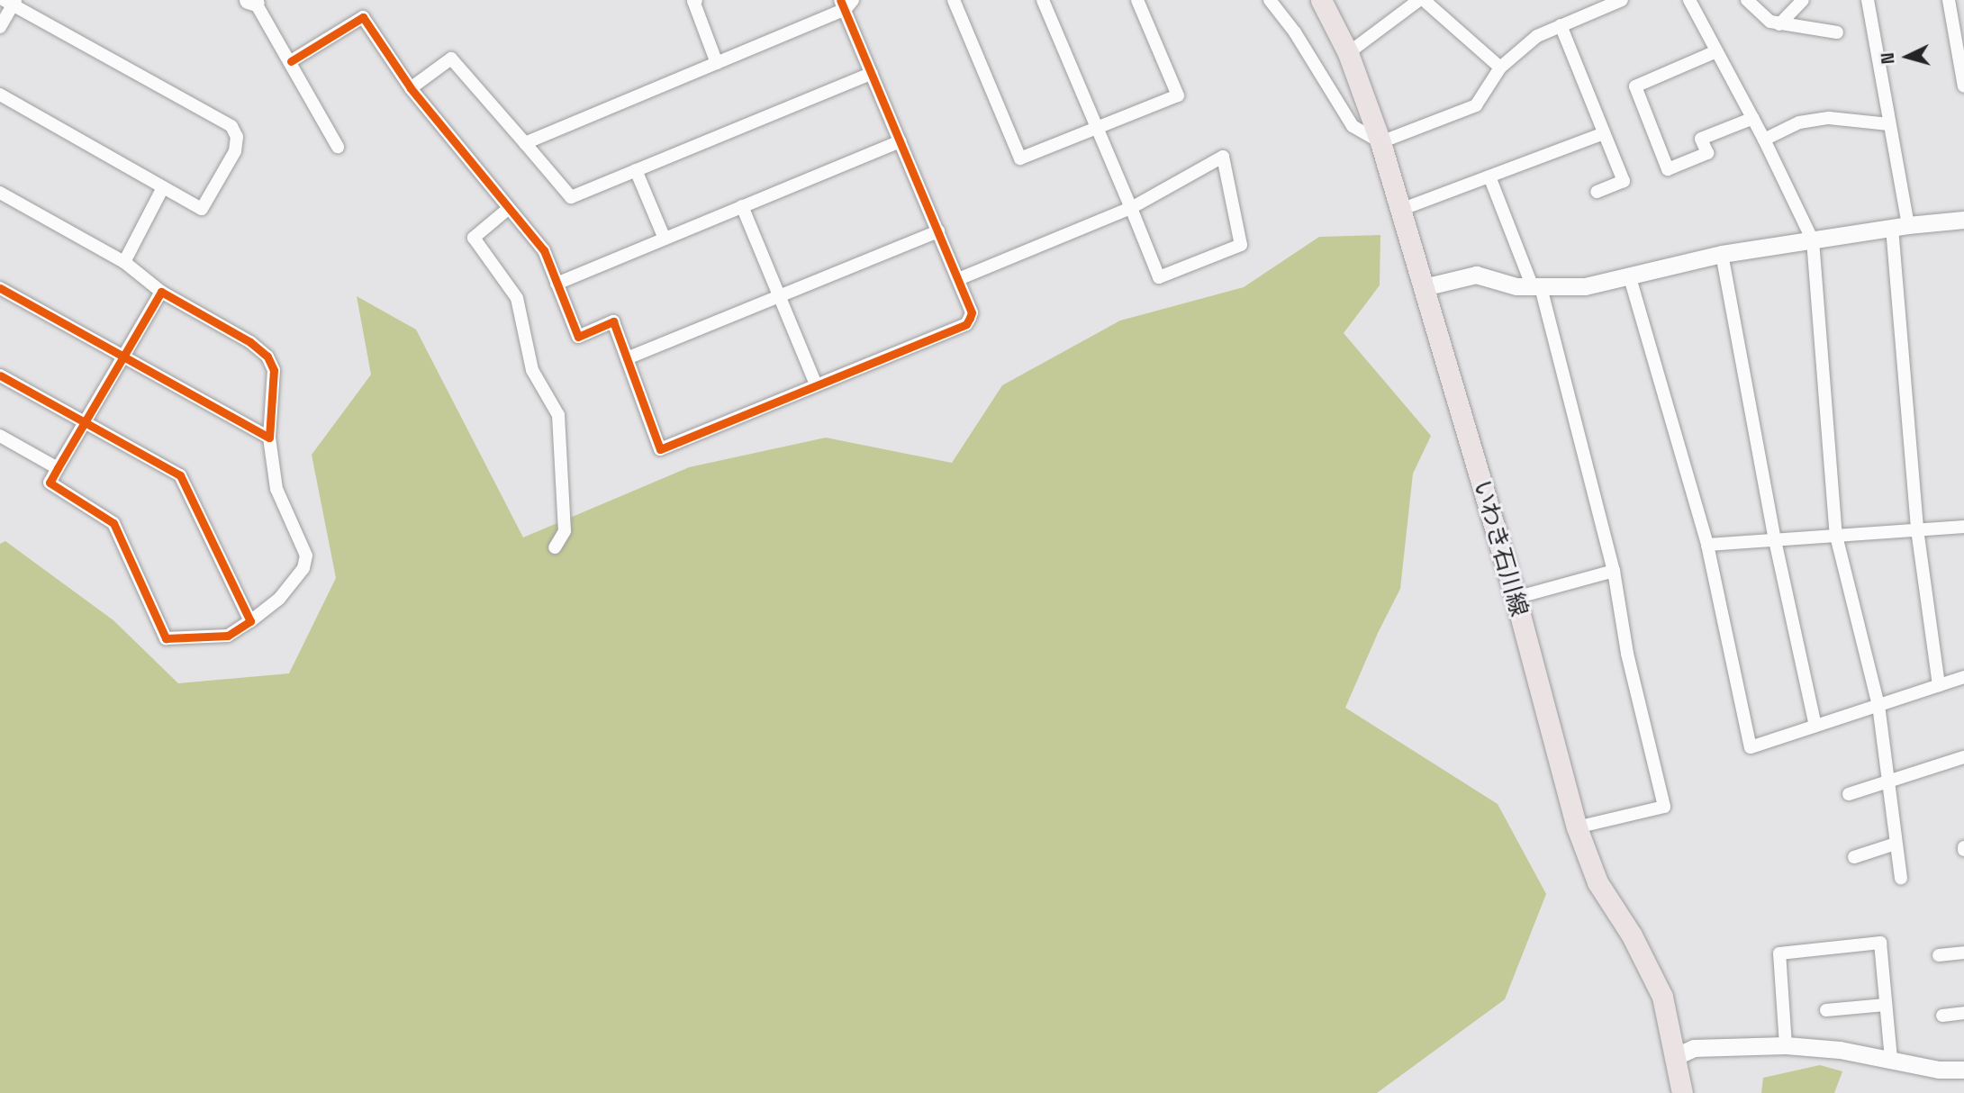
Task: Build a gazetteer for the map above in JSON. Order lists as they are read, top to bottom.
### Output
{
  "streets": {
    "main road": ["いわき石川線"]
  },
  "north": "left"
}
